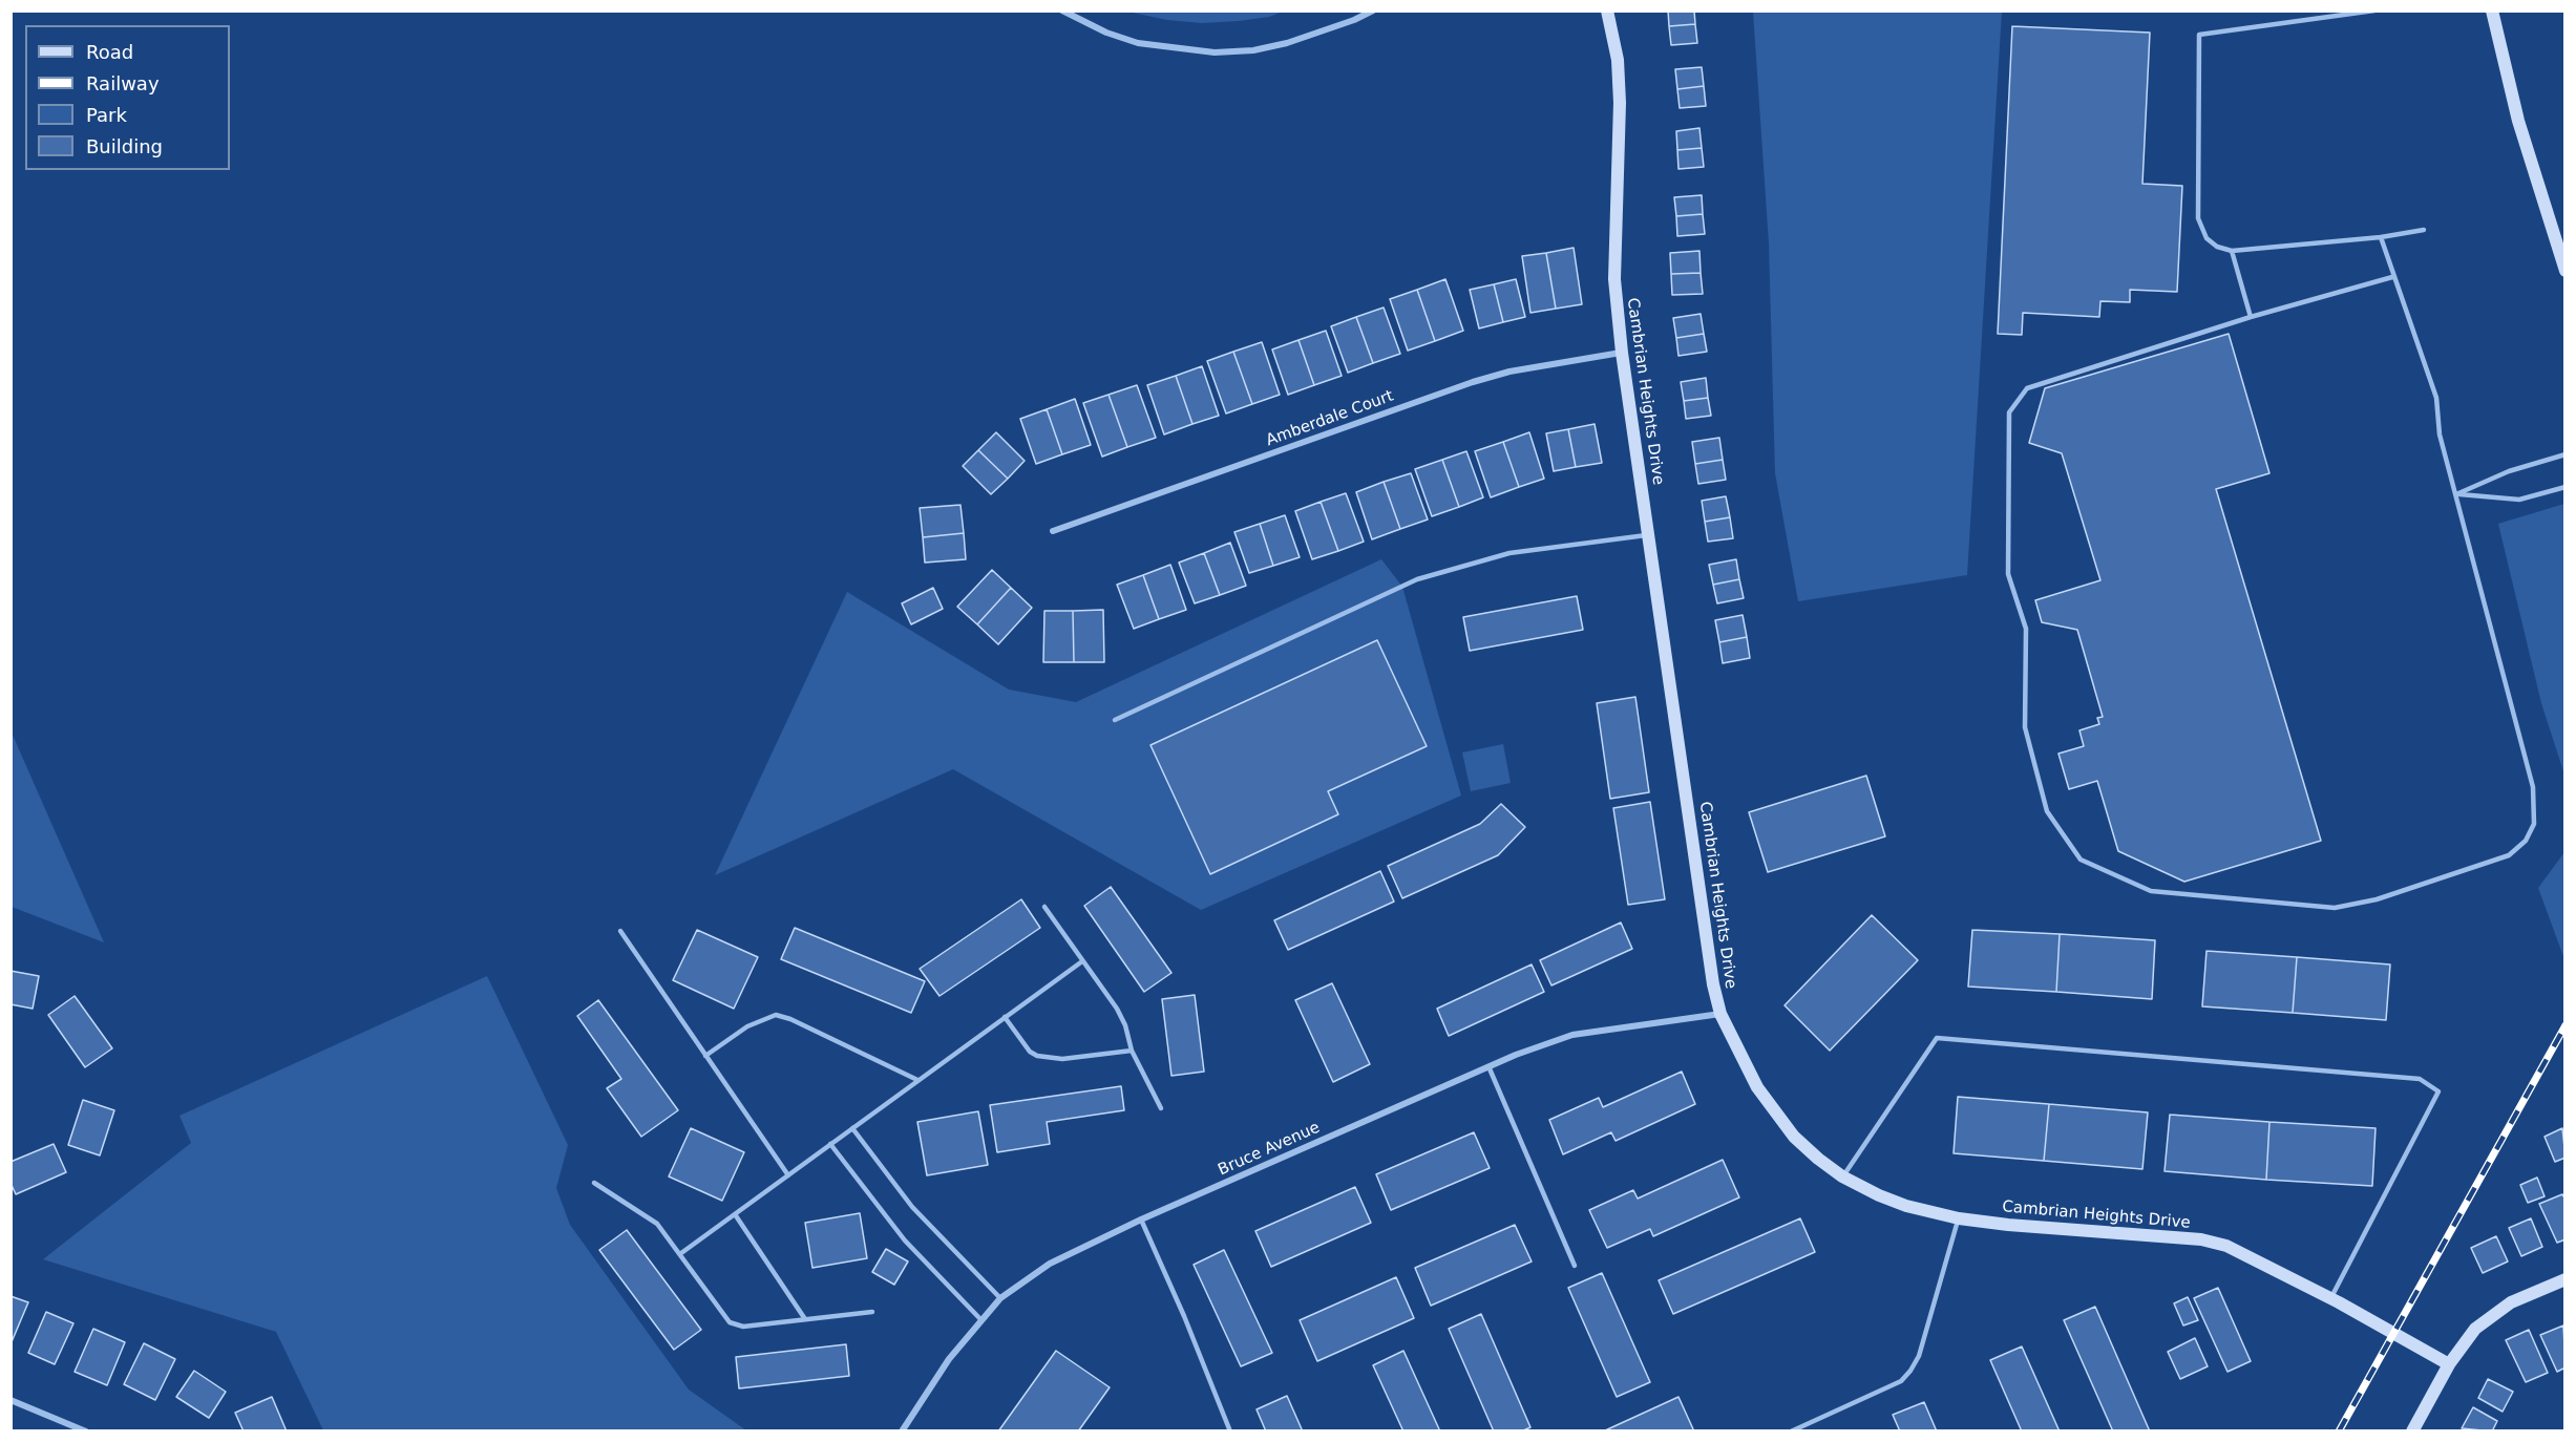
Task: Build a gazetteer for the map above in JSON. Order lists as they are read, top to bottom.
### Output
{
  "streets": {
    "street": ["Cambrian Heights Drive", "Amberdale Court", "Bruce Avenue"]
  },
  "crossings": [
    ["Cambrian Heights Drive", "Amberdale Court"],
    ["Cambrian Heights Drive", "Bruce Avenue"]
  ],
  "legend": [
    "Road",
    "Railway",
    "Park",
    "Building"
  ]
}
